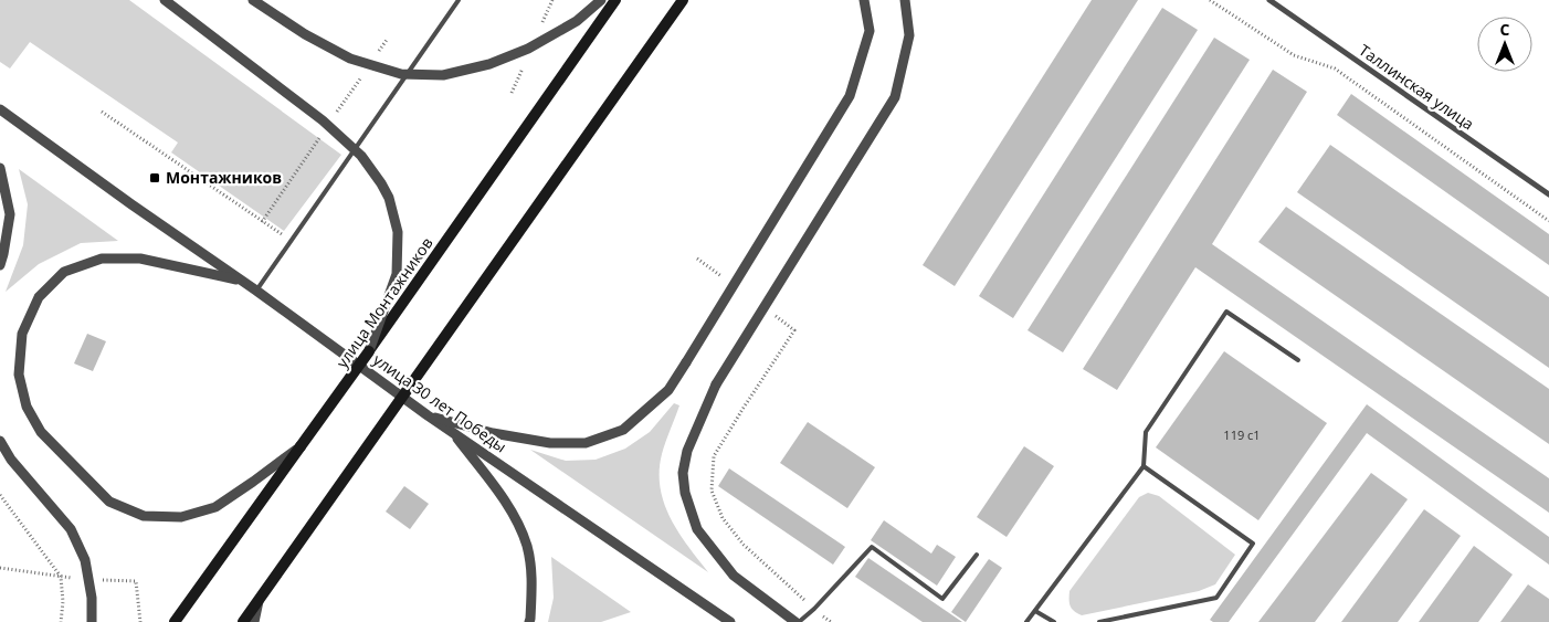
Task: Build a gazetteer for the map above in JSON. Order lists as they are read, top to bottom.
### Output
{
  "streets": {
    "main road": ["улица Монтажников"],
    "street": ["Таллинская улица", "улица 30 лет Победы"]
  },
  "places": {
    "transit": ["Монтажников"]
  },
  "house_numbers": ["119 с1"],
  "north": "top"
}
